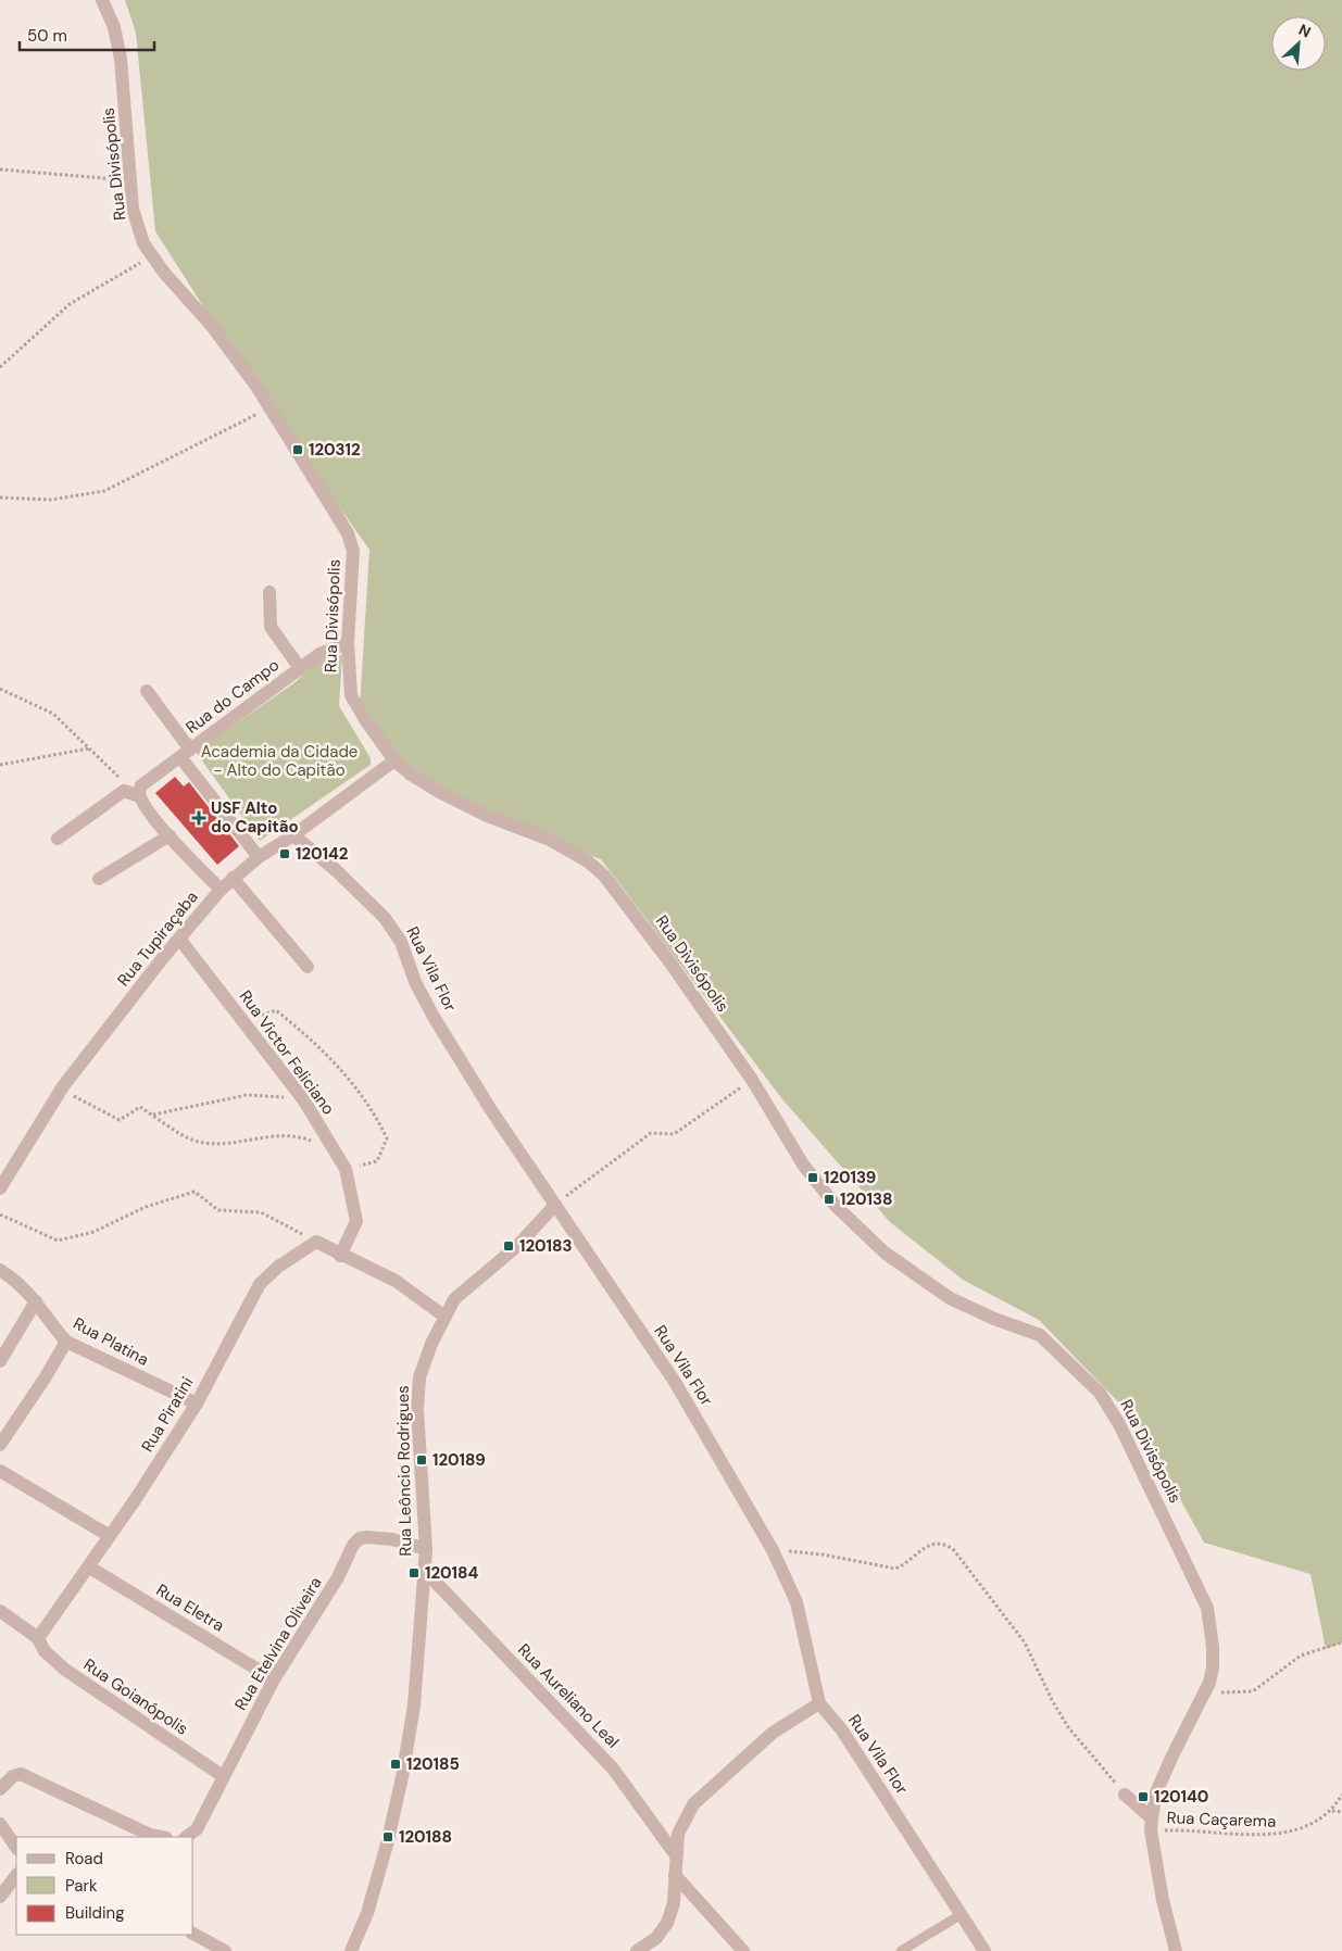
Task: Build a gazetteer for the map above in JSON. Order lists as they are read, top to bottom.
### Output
{
  "streets": {
    "street": [
      "Rua Divisópolis",
      "Rua do Campo",
      "Rua Tupiraçaba",
      "Rua Vila Flor",
      "Rua Victor Feliciano",
      "Rua Platina",
      "Rua Piratini",
      "Rua Leôncio Rodrigues",
      "Rua Eletra",
      "Rua Etelvina Oliveira",
      "Rua Aureliano Leal",
      "Rua Goianópolis"
    ],
    "path": ["Rua Caçarema"]
  },
  "crossings": [
    ["Rua Divisópolis", "Rua do Campo"],
    ["Rua Divisópolis", "Rua Tupiraçaba"],
    ["Rua Divisópolis", "Rua Caçarema"],
    ["Rua Tupiraçaba", "Rua Vila Flor"],
    ["Rua Tupiraçaba", "Rua Victor Feliciano"],
    ["Rua Vila Flor", "Rua Leôncio Rodrigues"],
    ["Rua Platina", "Rua Piratini"],
    ["Rua Piratini", "Rua Eletra"],
    ["Rua Piratini", "Rua Goianópolis"],
    ["Rua Leôncio Rodrigues", "Rua Etelvina Oliveira"],
    ["Rua Leôncio Rodrigues", "Rua Aureliano Leal"],
    ["Rua Eletra", "Rua Etelvina Oliveira"],
    ["Rua Etelvina Oliveira", "Rua Goianópolis"]
  ],
  "parks": ["Academia da Cidade - Alto do Capitão"],
  "places": {
    "transit": [
      "120312",
      "120142",
      "120139",
      "120138",
      "120183",
      "120189",
      "120184",
      "120185",
      "120140",
      "120188"
    ],
    "health": ["USF Alto do Capitão"]
  },
  "legend": ["Road", "Park", "Building"],
  "scale_bar": "50 m",
  "north": "top right"
}
